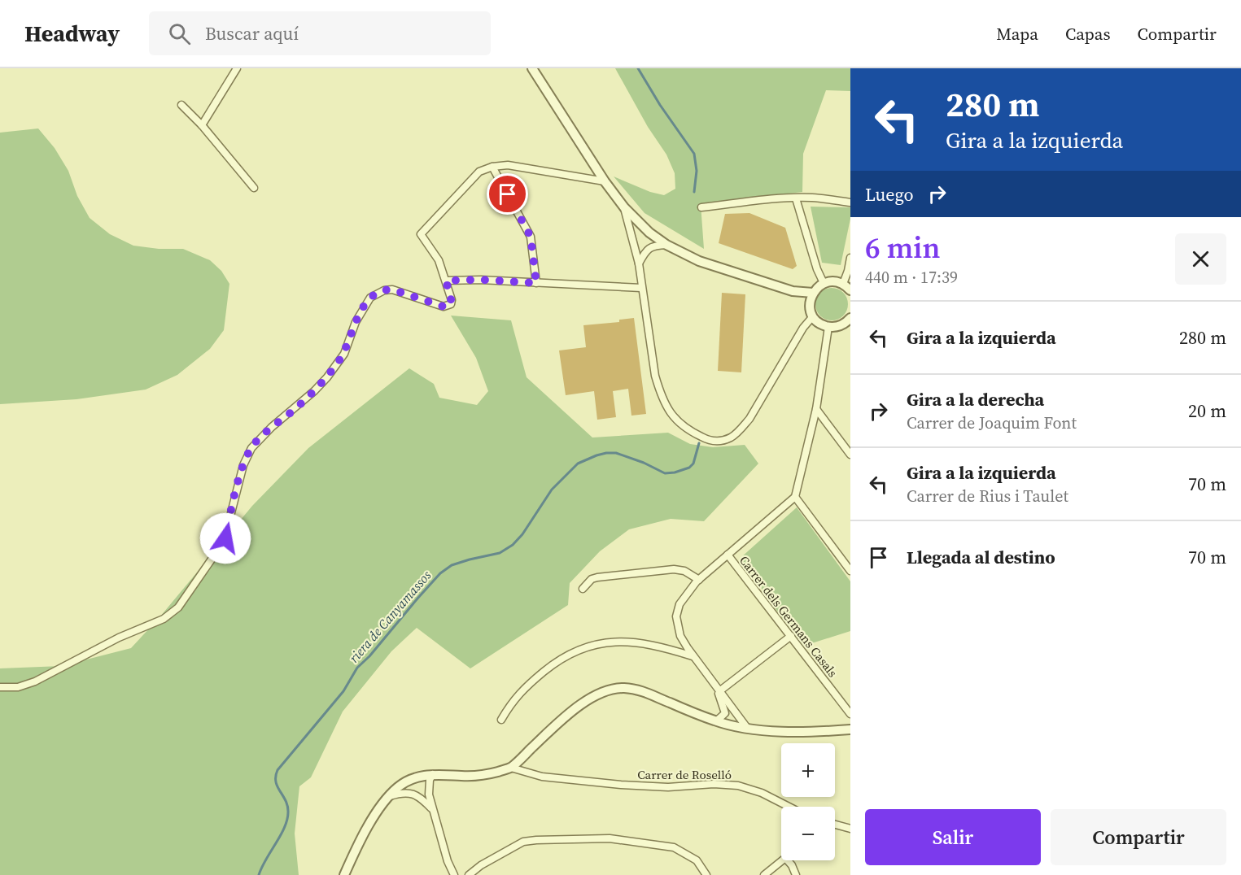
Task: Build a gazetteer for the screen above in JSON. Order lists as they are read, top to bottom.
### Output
{
  "streets": {
    "street": ["Carrer dels Germans Casals", "Carrer de Roselló"]
  },
  "water": ["riera de Canyamassos"],
  "page": {
    "header": "Headway",
    "search": "Buscar aquí",
    "nav": ["Mapa", "Capas", "Compartir"],
    "turn": ["280 m", "Gira a la izquierda"],
    "then": "Luego",
    "heading": ["6 min", "440 m · 17:39"],
    "list": [
      {
        "name": "Gira a la izquierda",
        "value": "280 m"
      },
      {
        "name": "Gira a la derecha",
        "note": "Carrer de Joaquim Font",
        "value": "20 m"
      },
      {
        "name": "Gira a la izquierda",
        "note": "Carrer de Rius i Taulet",
        "value": "70 m"
      },
      {
        "name": "Llegada al destino",
        "value": "70 m"
      }
    ],
    "map_buttons": ["+", "−"],
    "buttons": ["Salir", "Compartir"]
  }
}
